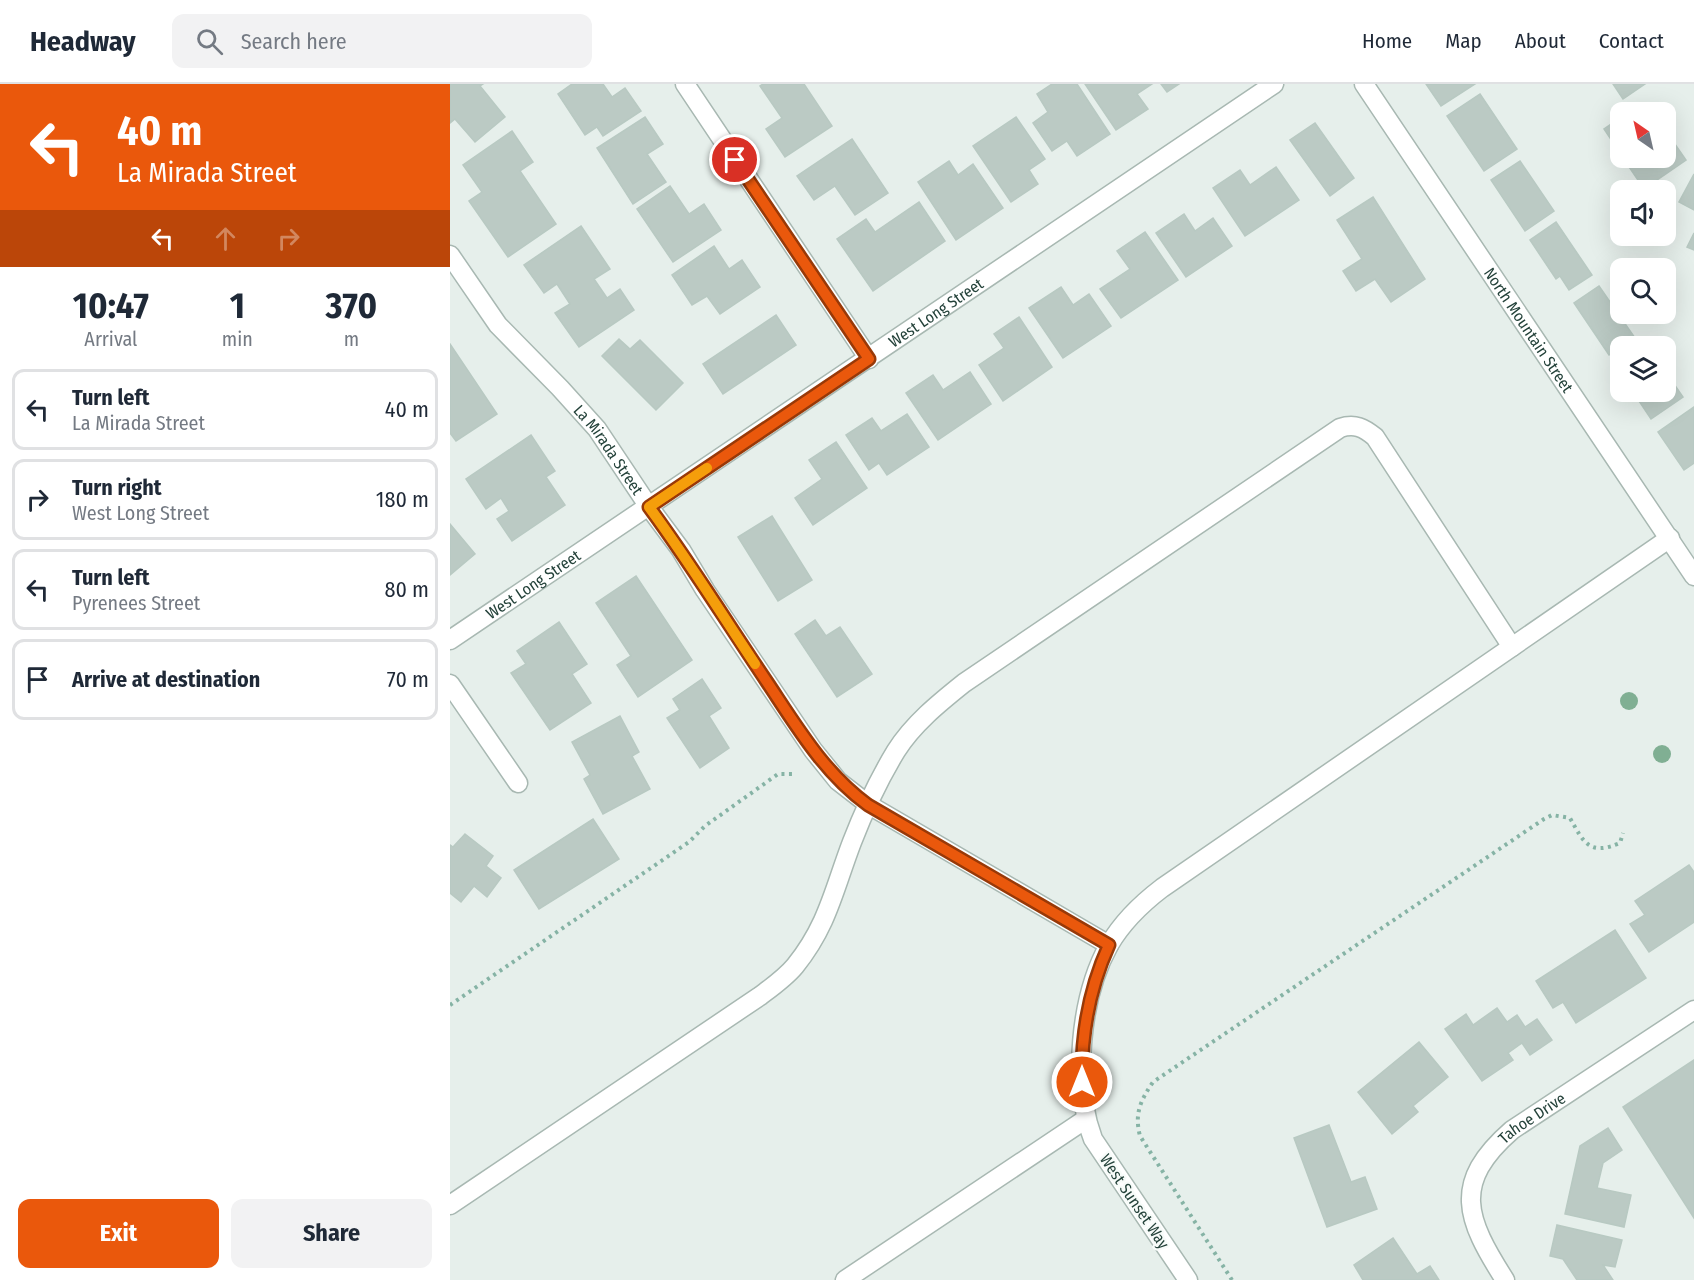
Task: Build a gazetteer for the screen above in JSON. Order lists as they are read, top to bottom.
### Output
{
  "streets": {
    "street": [
      "West Long Street",
      "North Mountain Street",
      "La Mirada Street",
      "Tahoe Drive",
      "West Sunset Way"
    ]
  },
  "crossings": [
    ["West Long Street", "La Mirada Street"],
    ["North Mountain Street", "West Sunset Way"],
    ["La Mirada Street", "West Sunset Way"]
  ],
  "north": "top left",
  "page": {
    "header": "Headway",
    "search": "Search here",
    "nav": [
      "Home",
      "Map",
      "About",
      "Contact"
    ],
    "turn": ["40 m", "La Mirada Street"],
    "eta": [
      "10:47",
      "Arrival",
      "1",
      "min",
      "370",
      "m"
    ],
    "list": [
      {
        "name": "Turn left",
        "note": "La Mirada Street",
        "value": "40 m"
      },
      {
        "name": "Turn right",
        "note": "West Long Street",
        "value": "180 m"
      },
      {
        "name": "Turn left",
        "note": "Pyrenees Street",
        "value": "80 m"
      },
      {
        "name": "Arrive at destination",
        "value": "70 m"
      }
    ],
    "buttons": ["Exit", "Share"]
  }
}
